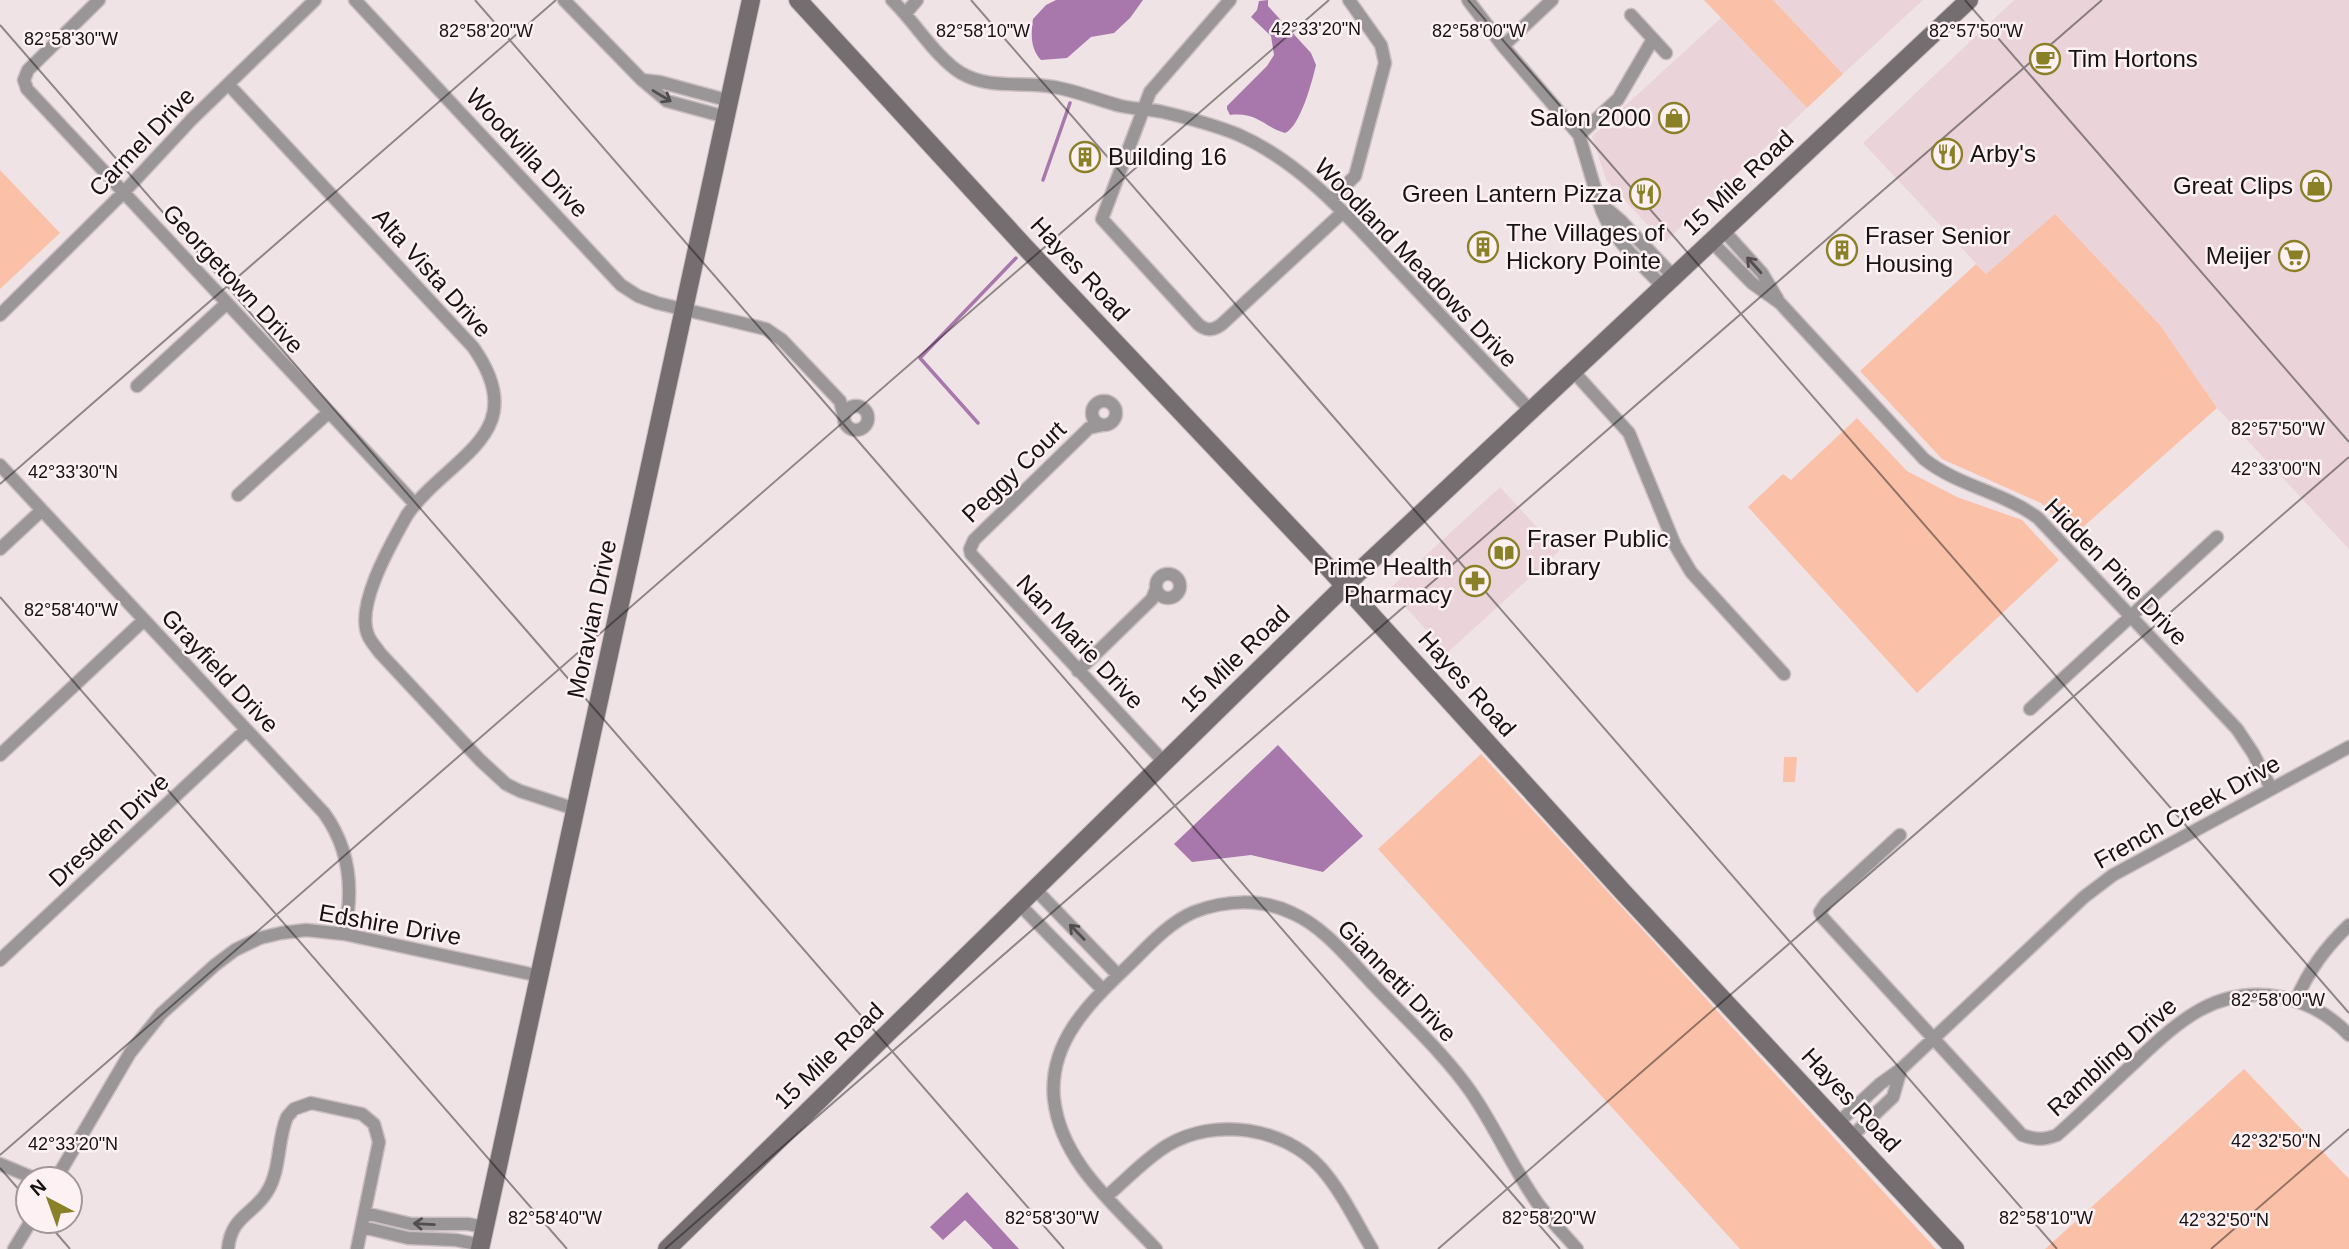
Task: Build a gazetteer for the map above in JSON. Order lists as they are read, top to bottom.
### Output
{
  "streets": {
    "street": [
      "Carmel Drive",
      "Woodvilla Drive",
      "15 Mile Road",
      "Woodland Meadows Drive",
      "Hayes Road",
      "Alta Vista Drive",
      "Georgetown Drive",
      "Peggy Court",
      "Hidden Pine Drive",
      "Moravian Drive",
      "Nan Marie Drive",
      "Grayfield Drive",
      "French Creek Drive",
      "Dresden Drive",
      "Edshire Drive",
      "Giannetti Drive",
      "Rambling Drive"
    ]
  },
  "crossings": [
    ["Carmel Drive", "Alta Vista Drive"],
    ["Carmel Drive", "Georgetown Drive"],
    ["Woodvilla Drive", "Moravian Drive"],
    ["15 Mile Road", "Woodland Meadows Drive"],
    ["15 Mile Road", "Hayes Road"],
    ["15 Mile Road", "Hidden Pine Drive"],
    ["15 Mile Road", "Nan Marie Drive"],
    ["Hayes Road", "French Creek Drive"],
    ["Alta Vista Drive", "Georgetown Drive"],
    ["Alta Vista Drive", "Moravian Drive"],
    ["Peggy Court", "Nan Marie Drive"],
    ["Hidden Pine Drive", "French Creek Drive"],
    ["Moravian Drive", "Edshire Drive"],
    ["Grayfield Drive", "Dresden Drive"],
    ["Grayfield Drive", "Edshire Drive"],
    ["French Creek Drive", "Rambling Drive"]
  ],
  "places": {
    "cafe": ["Tim Hortons"],
    "shop": ["Salon 2000", "Great Clips"],
    "restaurant": ["Arby's", "Green Lantern Pizza"],
    "building": ["Building 16", "The Villages of Hickory Pointe", "Fraser Senior Housing"],
    "supermarket": ["Meijer"],
    "library": ["Fraser Public Library"],
    "pharmacy": ["Prime Health Pharmacy"]
  },
  "north": "top left",
  "coordinates": [
    "42°33'20\"N",
    "82°57'50\"W",
    "82°58'20\"W",
    "82°58'10\"W",
    "82°58'00\"W",
    "82°58'30\"W",
    "42°33'00\"N",
    "42°33'30\"N",
    "82°58'40\"W",
    "42°32'50\"N"
  ]
}
